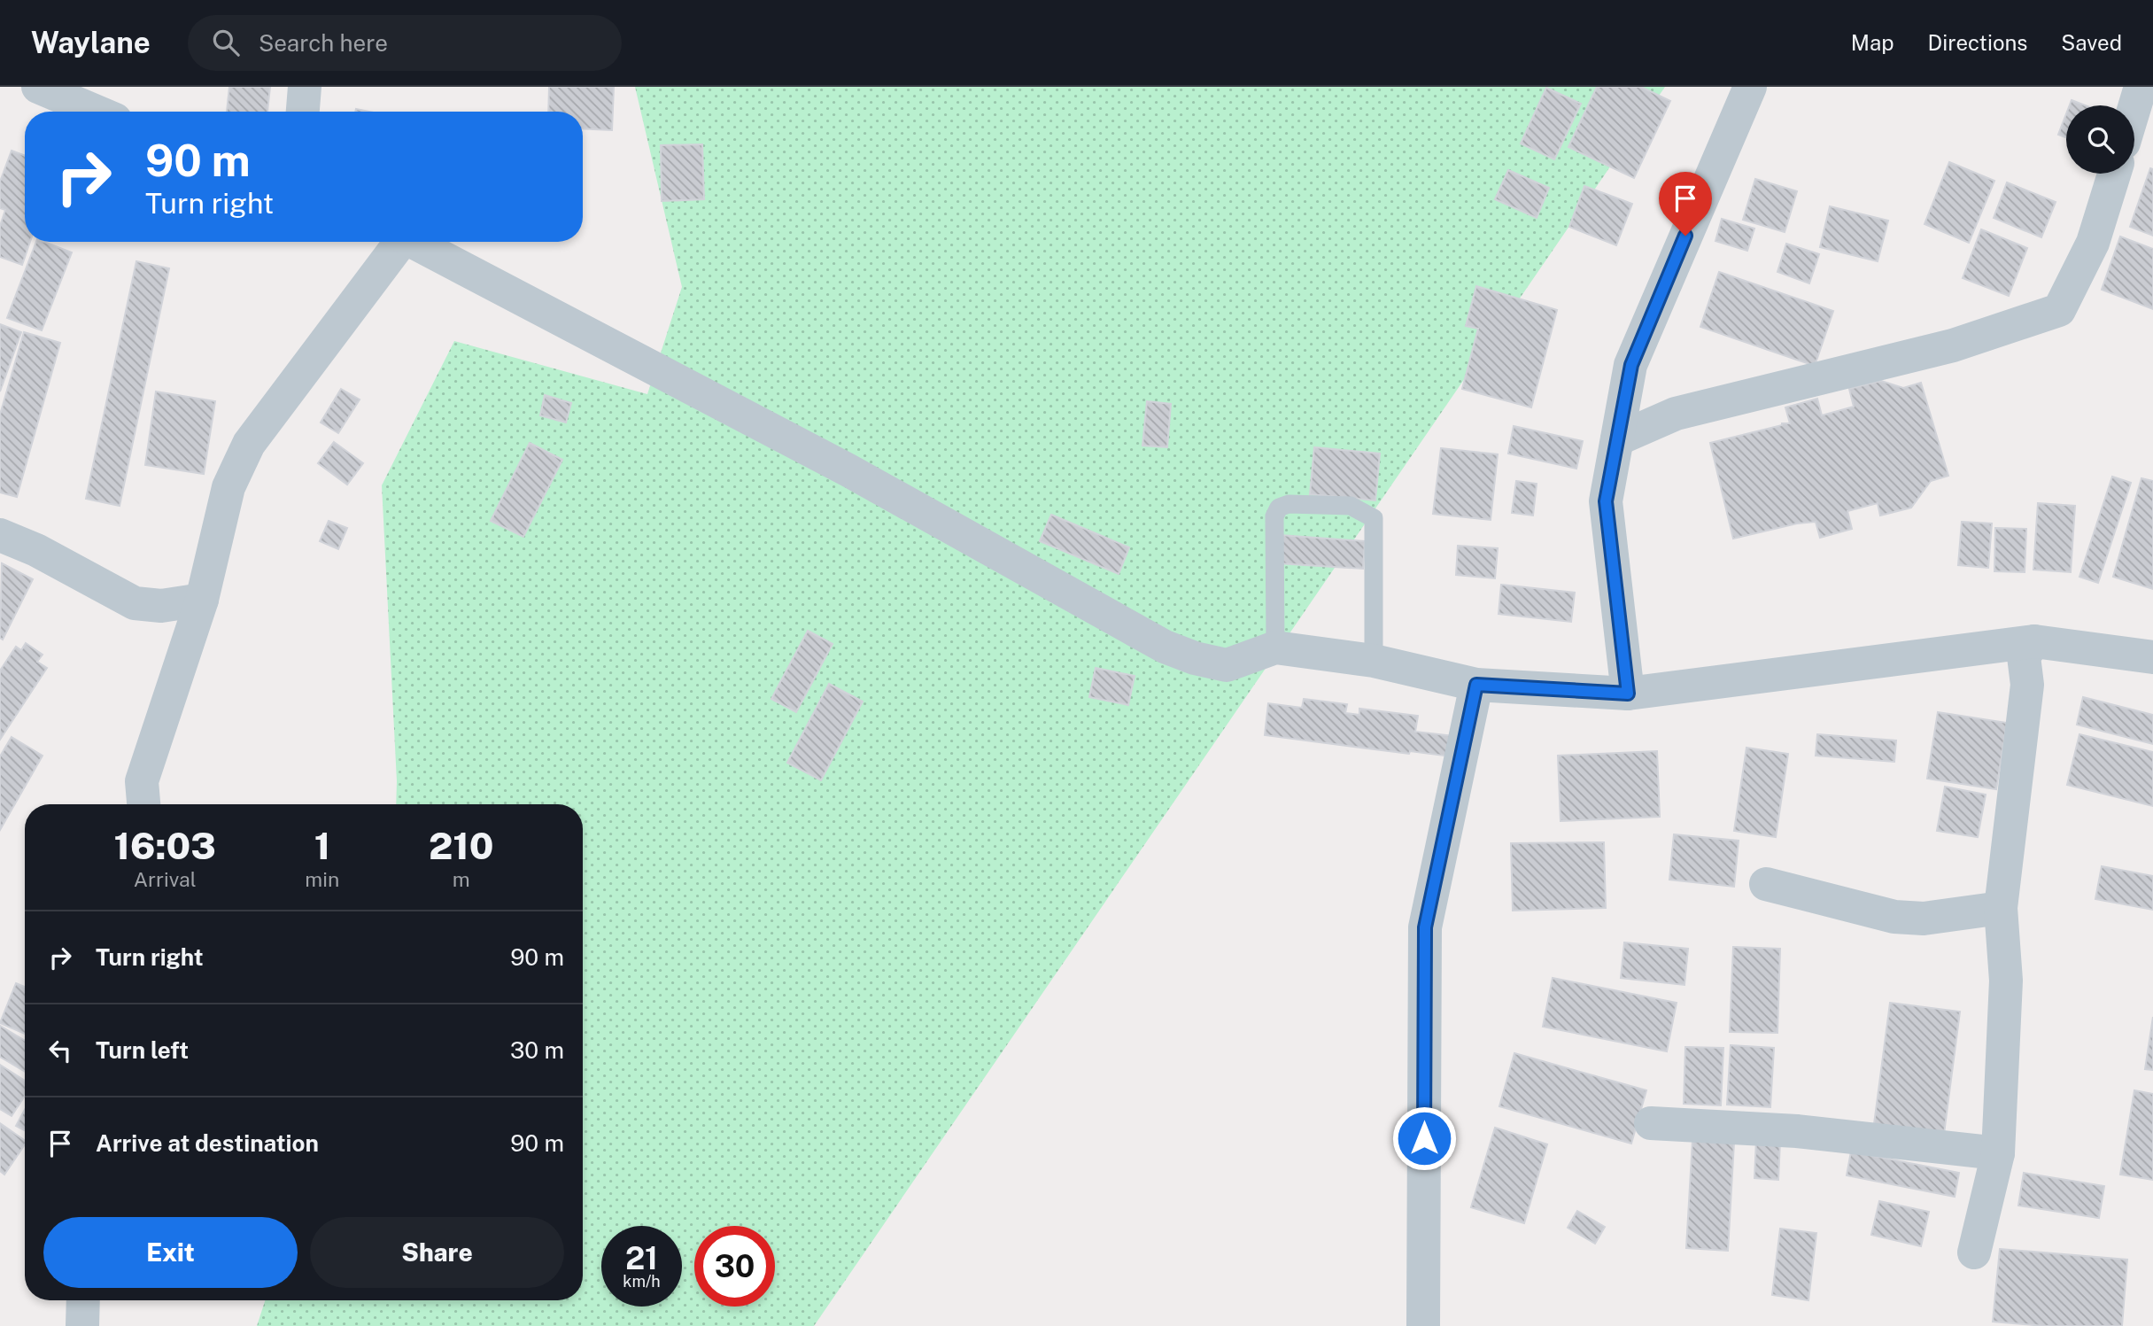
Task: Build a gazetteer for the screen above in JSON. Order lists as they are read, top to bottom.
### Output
{
  "page": {
    "header": "Waylane",
    "search": "Search here",
    "nav": ["Map", "Directions", "Saved"],
    "turn": ["90 m", "Turn right"],
    "eta": [
      "16:03",
      "Arrival",
      "1",
      "min",
      "210",
      "m"
    ],
    "list": [
      {
        "name": "Turn right",
        "value": "90 m"
      },
      {
        "name": "Turn left",
        "value": "30 m"
      },
      {
        "name": "Arrive at destination",
        "value": "90 m"
      }
    ],
    "buttons": ["Exit", "Share"],
    "speed": "21 km/h",
    "limit": "30"
  }
}
